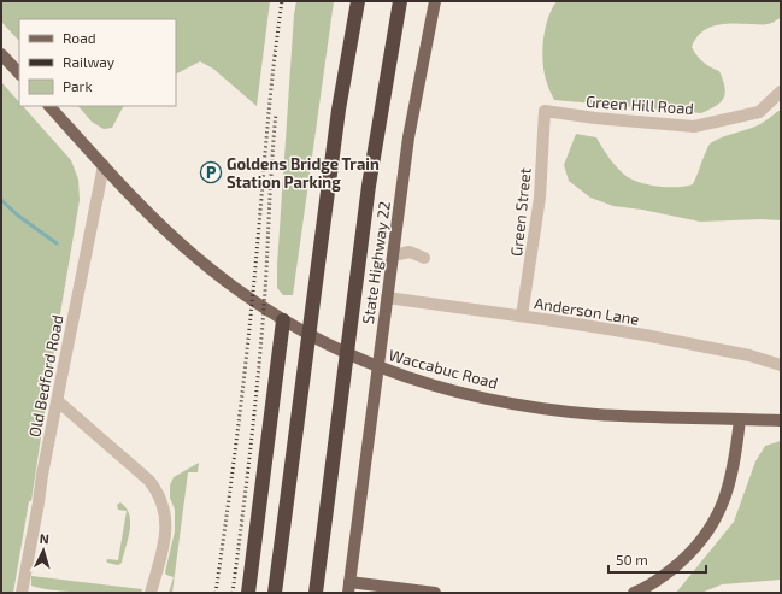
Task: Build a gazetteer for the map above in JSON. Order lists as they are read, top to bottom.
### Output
{
  "streets": {
    "main road": ["State Highway 22", "Waccabuc Road"],
    "street": [
      "Green Hill Road",
      "Green Street",
      "Anderson Lane",
      "Old Bedford Road"
    ]
  },
  "crossings": [
    ["Green Hill Road", "Green Street"],
    ["Green Street", "Anderson Lane"],
    ["State Highway 22", "Anderson Lane"],
    ["Waccabuc Road", "Old Bedford Road"]
  ],
  "places": {
    "parking": ["Goldens Bridge Train Station Parking"]
  },
  "legend": ["Road", "Railway", "Park"],
  "scale_bar": "50 m",
  "north": "top"
}
